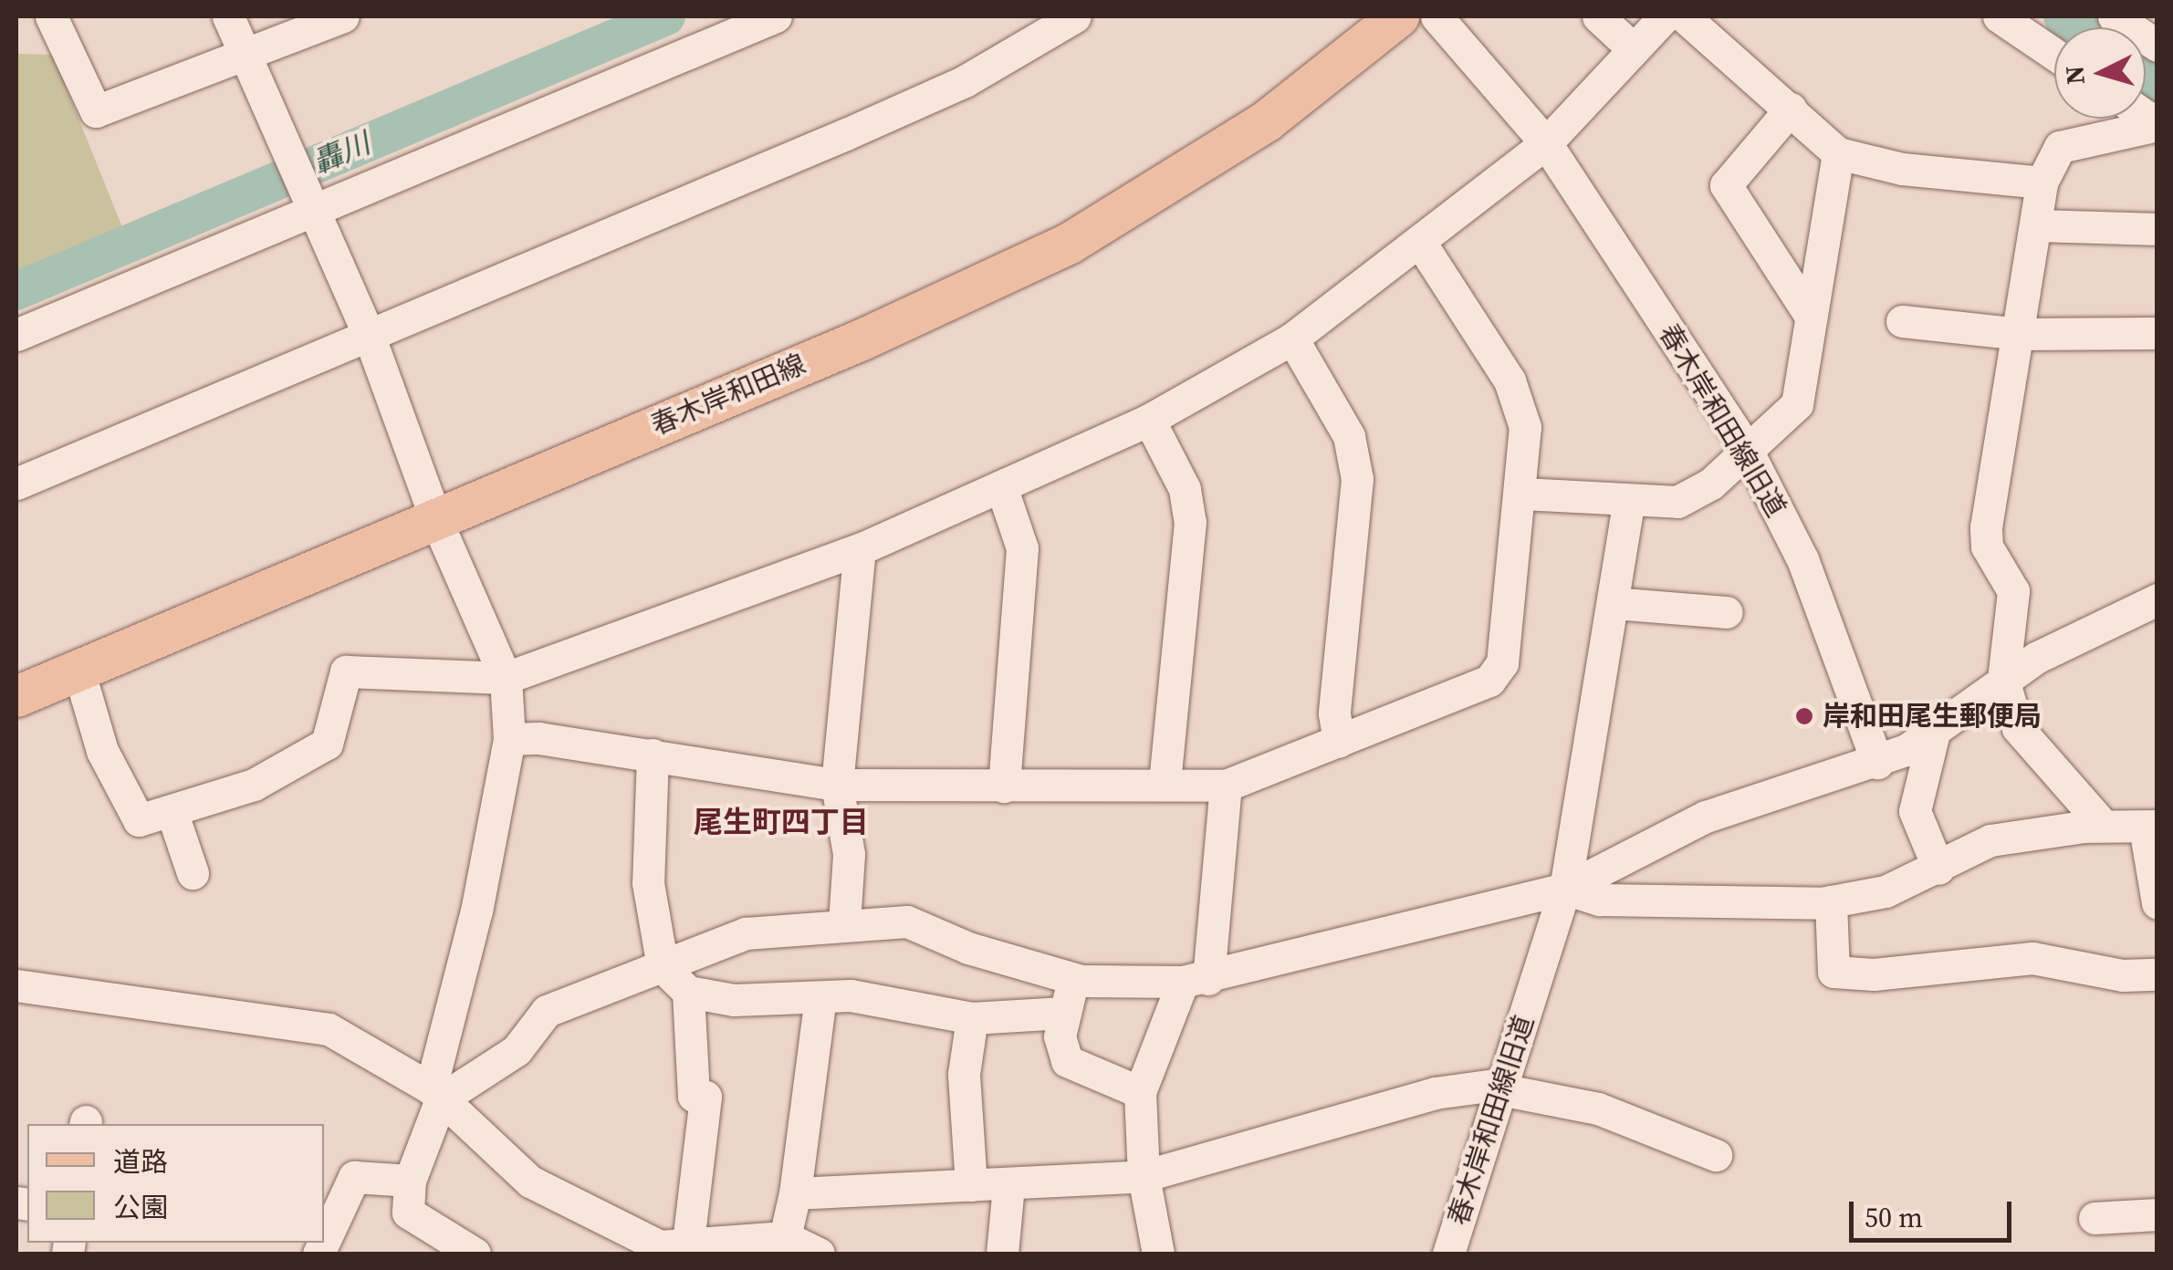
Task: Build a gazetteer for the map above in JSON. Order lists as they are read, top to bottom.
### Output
{
  "streets": {
    "main road": ["春木岸和田線"],
    "street": ["春木岸和田線旧道"]
  },
  "districts": ["尾生町四丁目"],
  "water": ["轟川"],
  "places": ["岸和田尾生郵便局"],
  "legend": ["道路", "公園"],
  "scale_bar": "50 m",
  "north": "left"
}
